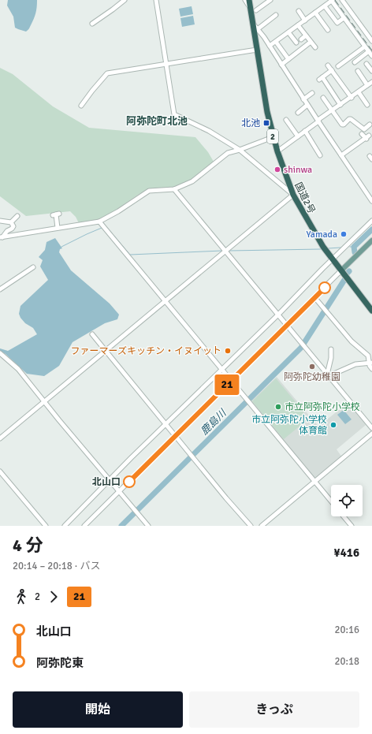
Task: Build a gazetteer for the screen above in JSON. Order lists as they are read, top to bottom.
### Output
{
  "streets": {
    "highway": ["2", "国道2号"]
  },
  "districts": ["阿弥陀町北池"],
  "water": ["鹿島川"],
  "places": {
    "transit": ["北池"],
    "other": [
      "shinwa",
      "Yamada",
      "ファーマーズキッチン・イヌイット",
      "阿弥陀幼稚園",
      "市立阿弥陀小学校",
      "市立阿弥陀小学校 体育館",
      "北山口"
    ]
  },
  "lines": ["bus line 21"],
  "page": {
    "on_map": "21",
    "heading": ["4 分", "20:14 – 20:18 · バス", "¥416"],
    "legs": ["2", "21"],
    "list": [
      {
        "name": "北山口",
        "value": "20:16"
      },
      {
        "name": "阿弥陀東",
        "value": "20:18"
      }
    ],
    "buttons": ["開始", "きっぷ"]
  }
}
